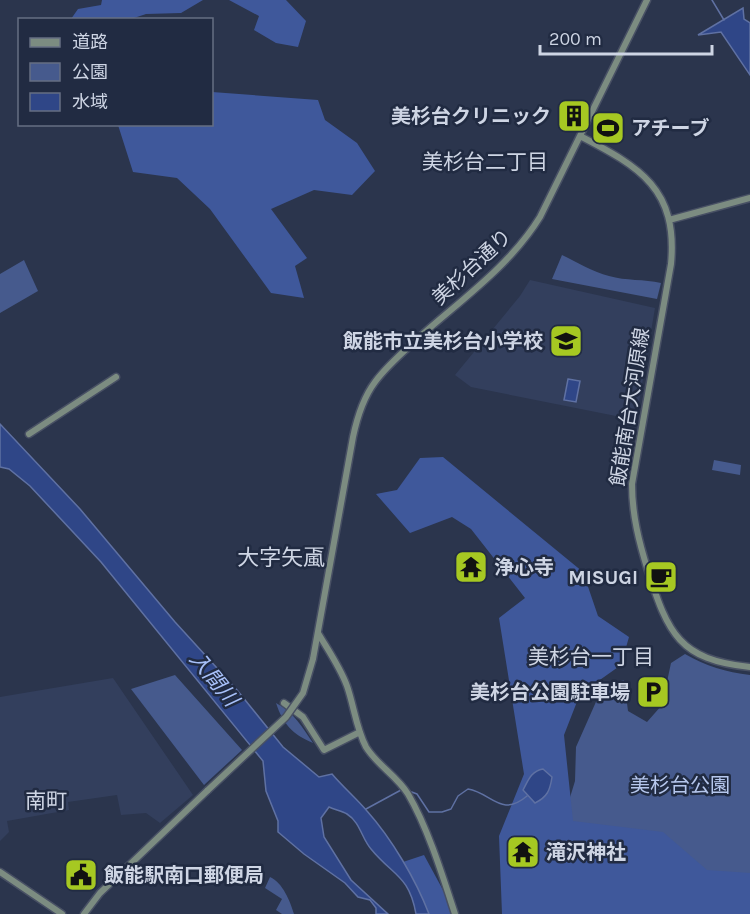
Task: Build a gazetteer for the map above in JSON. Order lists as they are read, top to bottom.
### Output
{
  "streets": {
    "street": ["美杉台通り", "飯能南台大河原線"]
  },
  "crossings": [
    ["美杉台通り", "飯能南台大河原線"]
  ],
  "districts": [
    "美杉台二丁目",
    "大字矢颪",
    "美杉台一丁目",
    "南町"
  ],
  "water": ["入間川"],
  "parks": ["美杉台公園"],
  "places": {
    "building": ["美杉台クリニック"],
    "sports": ["アチーブ"],
    "school or university": ["飯能市立美杉台小学校"],
    "temple": ["浄心寺", "滝沢神社"],
    "cafe": ["MISUGI"],
    "parking": ["美杉台公園駐車場"],
    "public building": ["飯能駅南口郵便局"]
  },
  "legend": ["道路", "公園", "水域"],
  "scale_bar": "200 m"
}
